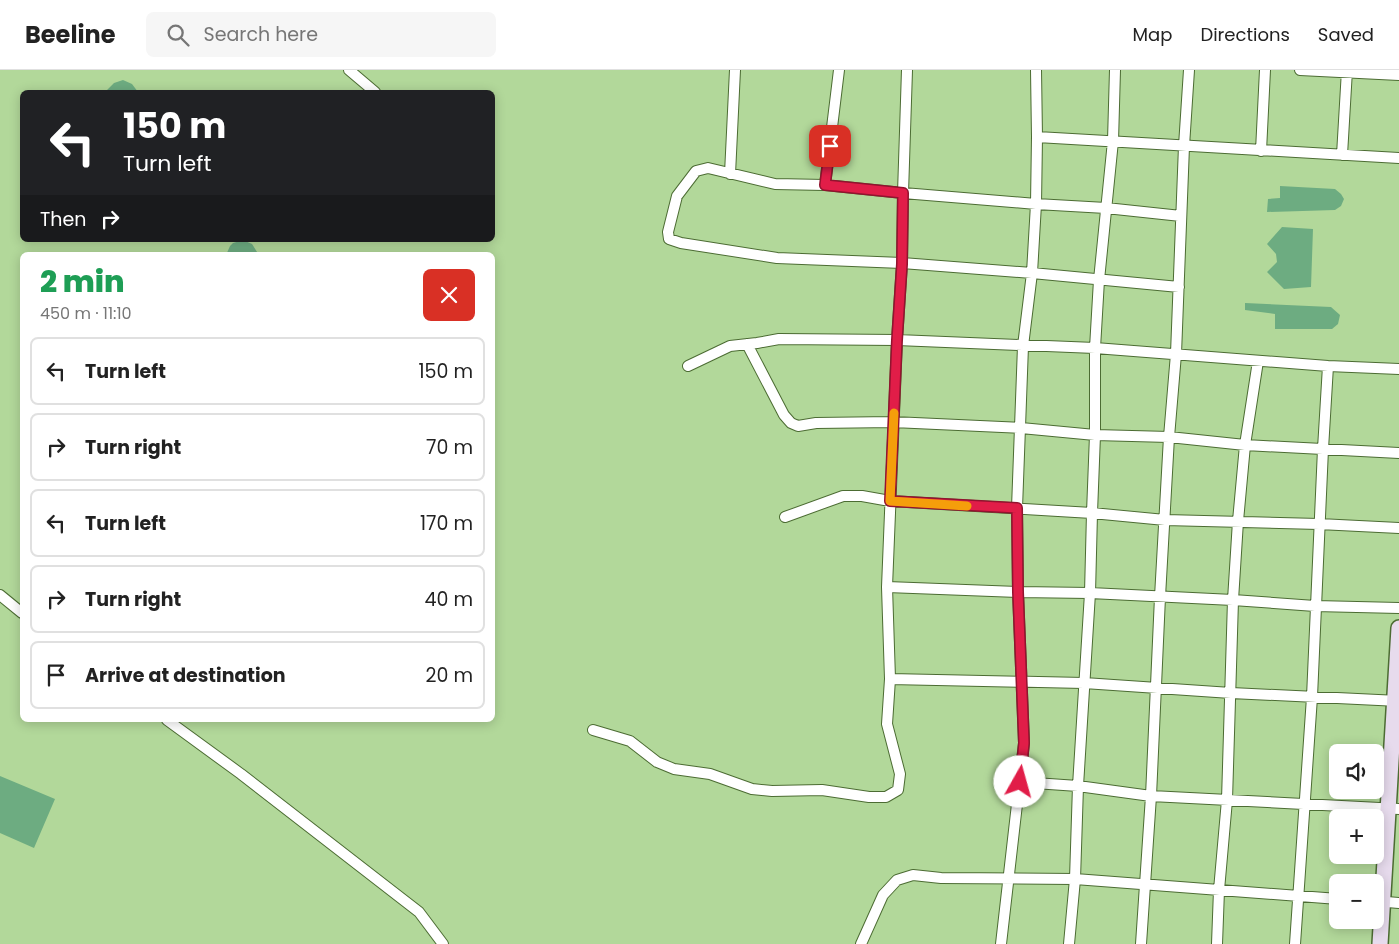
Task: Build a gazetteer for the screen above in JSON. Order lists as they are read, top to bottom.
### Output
{
  "page": {
    "header": "Beeline",
    "search": "Search here",
    "nav": ["Map", "Directions", "Saved"],
    "turn": ["150 m", "Turn left"],
    "then": "Then",
    "heading": ["2 min", "450 m · 11:10"],
    "list": [
      {
        "name": "Turn left",
        "value": "150 m"
      },
      {
        "name": "Turn right",
        "value": "70 m"
      },
      {
        "name": "Turn left",
        "value": "170 m"
      },
      {
        "name": "Turn right",
        "value": "40 m"
      },
      {
        "name": "Arrive at destination",
        "value": "20 m"
      }
    ],
    "map_buttons": ["+", "−"]
  }
}
